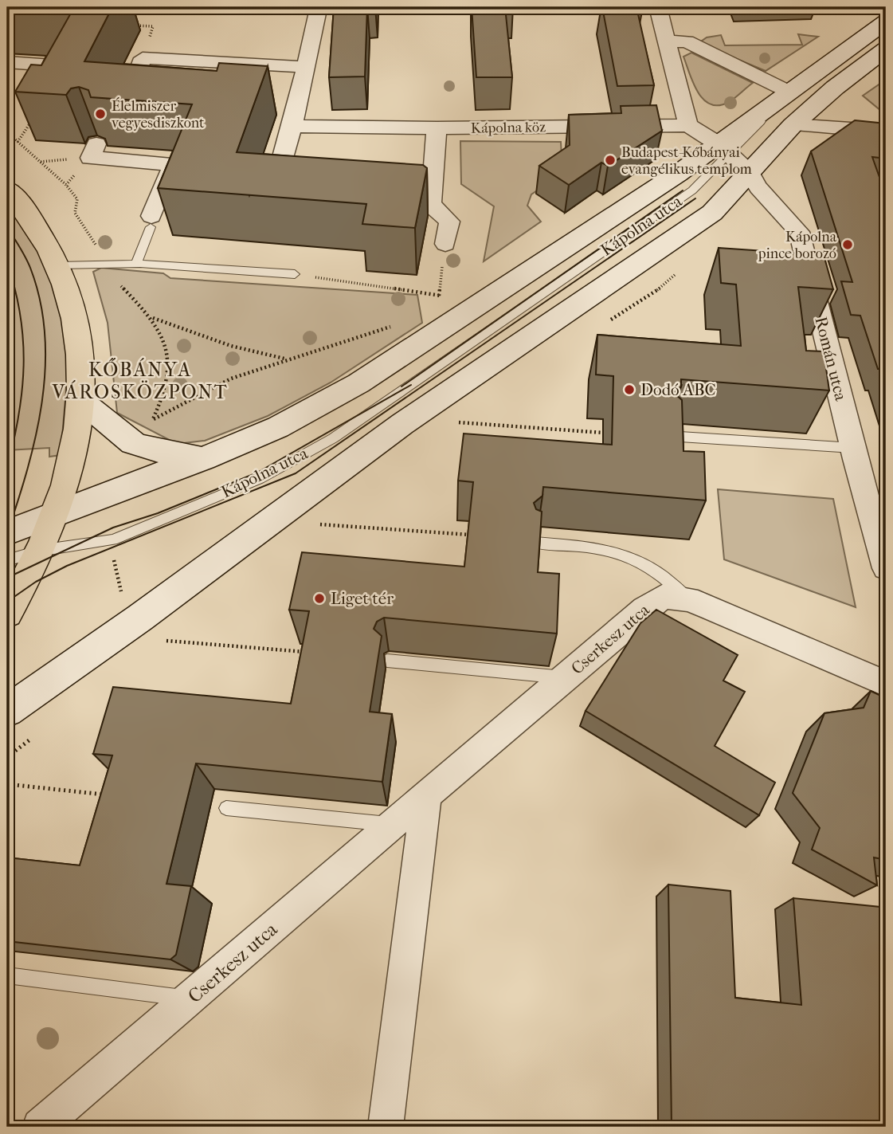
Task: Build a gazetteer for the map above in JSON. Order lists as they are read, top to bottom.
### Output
{
  "streets": {
    "street": [
      "Kápolna köz",
      "Kápolna utca",
      "Román utca",
      "Cserkesz utca"
    ]
  },
  "crossings": [
    ["Kápolna utca", "Román utca"]
  ],
  "districts": ["KŐBÁNYA VÁROSKÖZPONT"],
  "places": [
    "Élelmiszer vegyesdiszkont",
    "Budapest-Kőbányai evangélikus templom",
    "Kápolna pince borozó",
    "Dodó ABC",
    "Liget tér"
  ]
}
